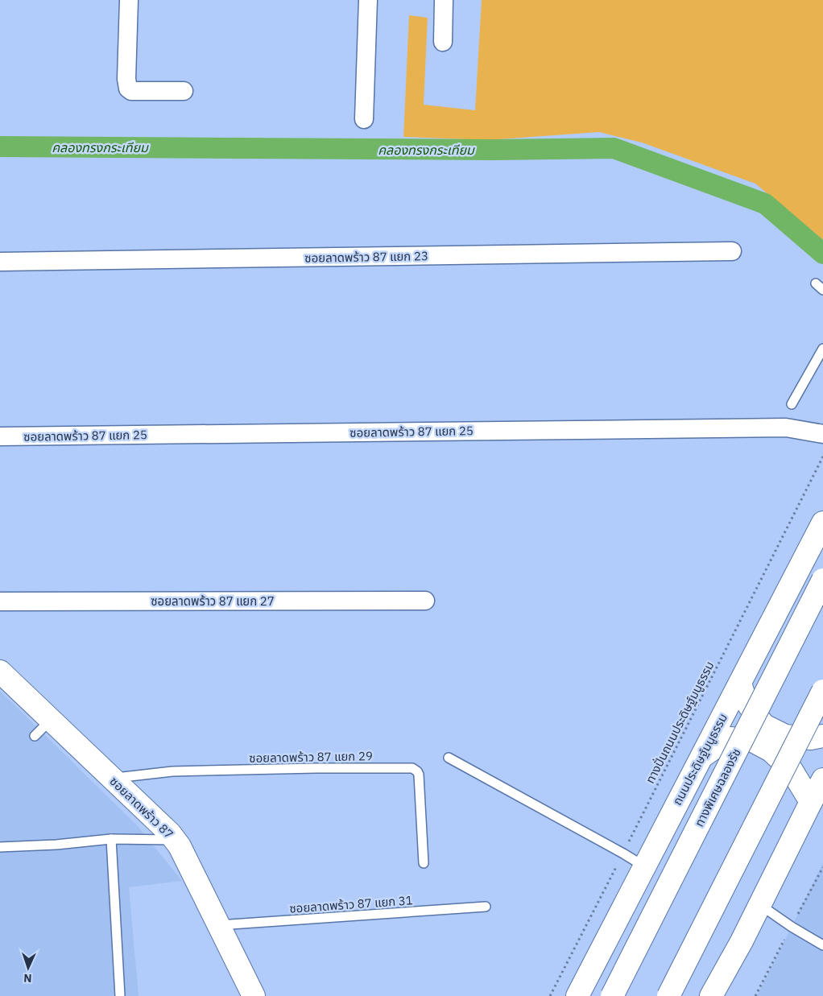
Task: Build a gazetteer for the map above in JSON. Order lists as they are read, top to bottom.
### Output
{
  "streets": {
    "main road": ["ถนนประดิษฐ์มนูธรรม", "ทางพิเศษฉลองรัช", "ซอยลาดพร้าว 87"],
    "street": ["ซอยลาดพร้าว 87 แยก 23", "ซอยลาดพร้าว 87 แยก 25", "ซอยลาดพร้าว 87 แยก 27"],
    "lane": ["ซอยลาดพร้าว 87 แยก 29", "ซอยลาดพร้าว 87 แยก 31"],
    "path": ["ทางปั่นถนนประดิษฐ์มนูธรรม"]
  },
  "crossings": [
    ["ซอยลาดพร้าว 87 แยก 29", "ซอยลาดพร้าว 87"],
    ["ซอยลาดพร้าว 87", "ซอยลาดพร้าว 87 แยก 31"]
  ],
  "water": ["คลองทรงกระเทียม"],
  "north": "bottom"
}
